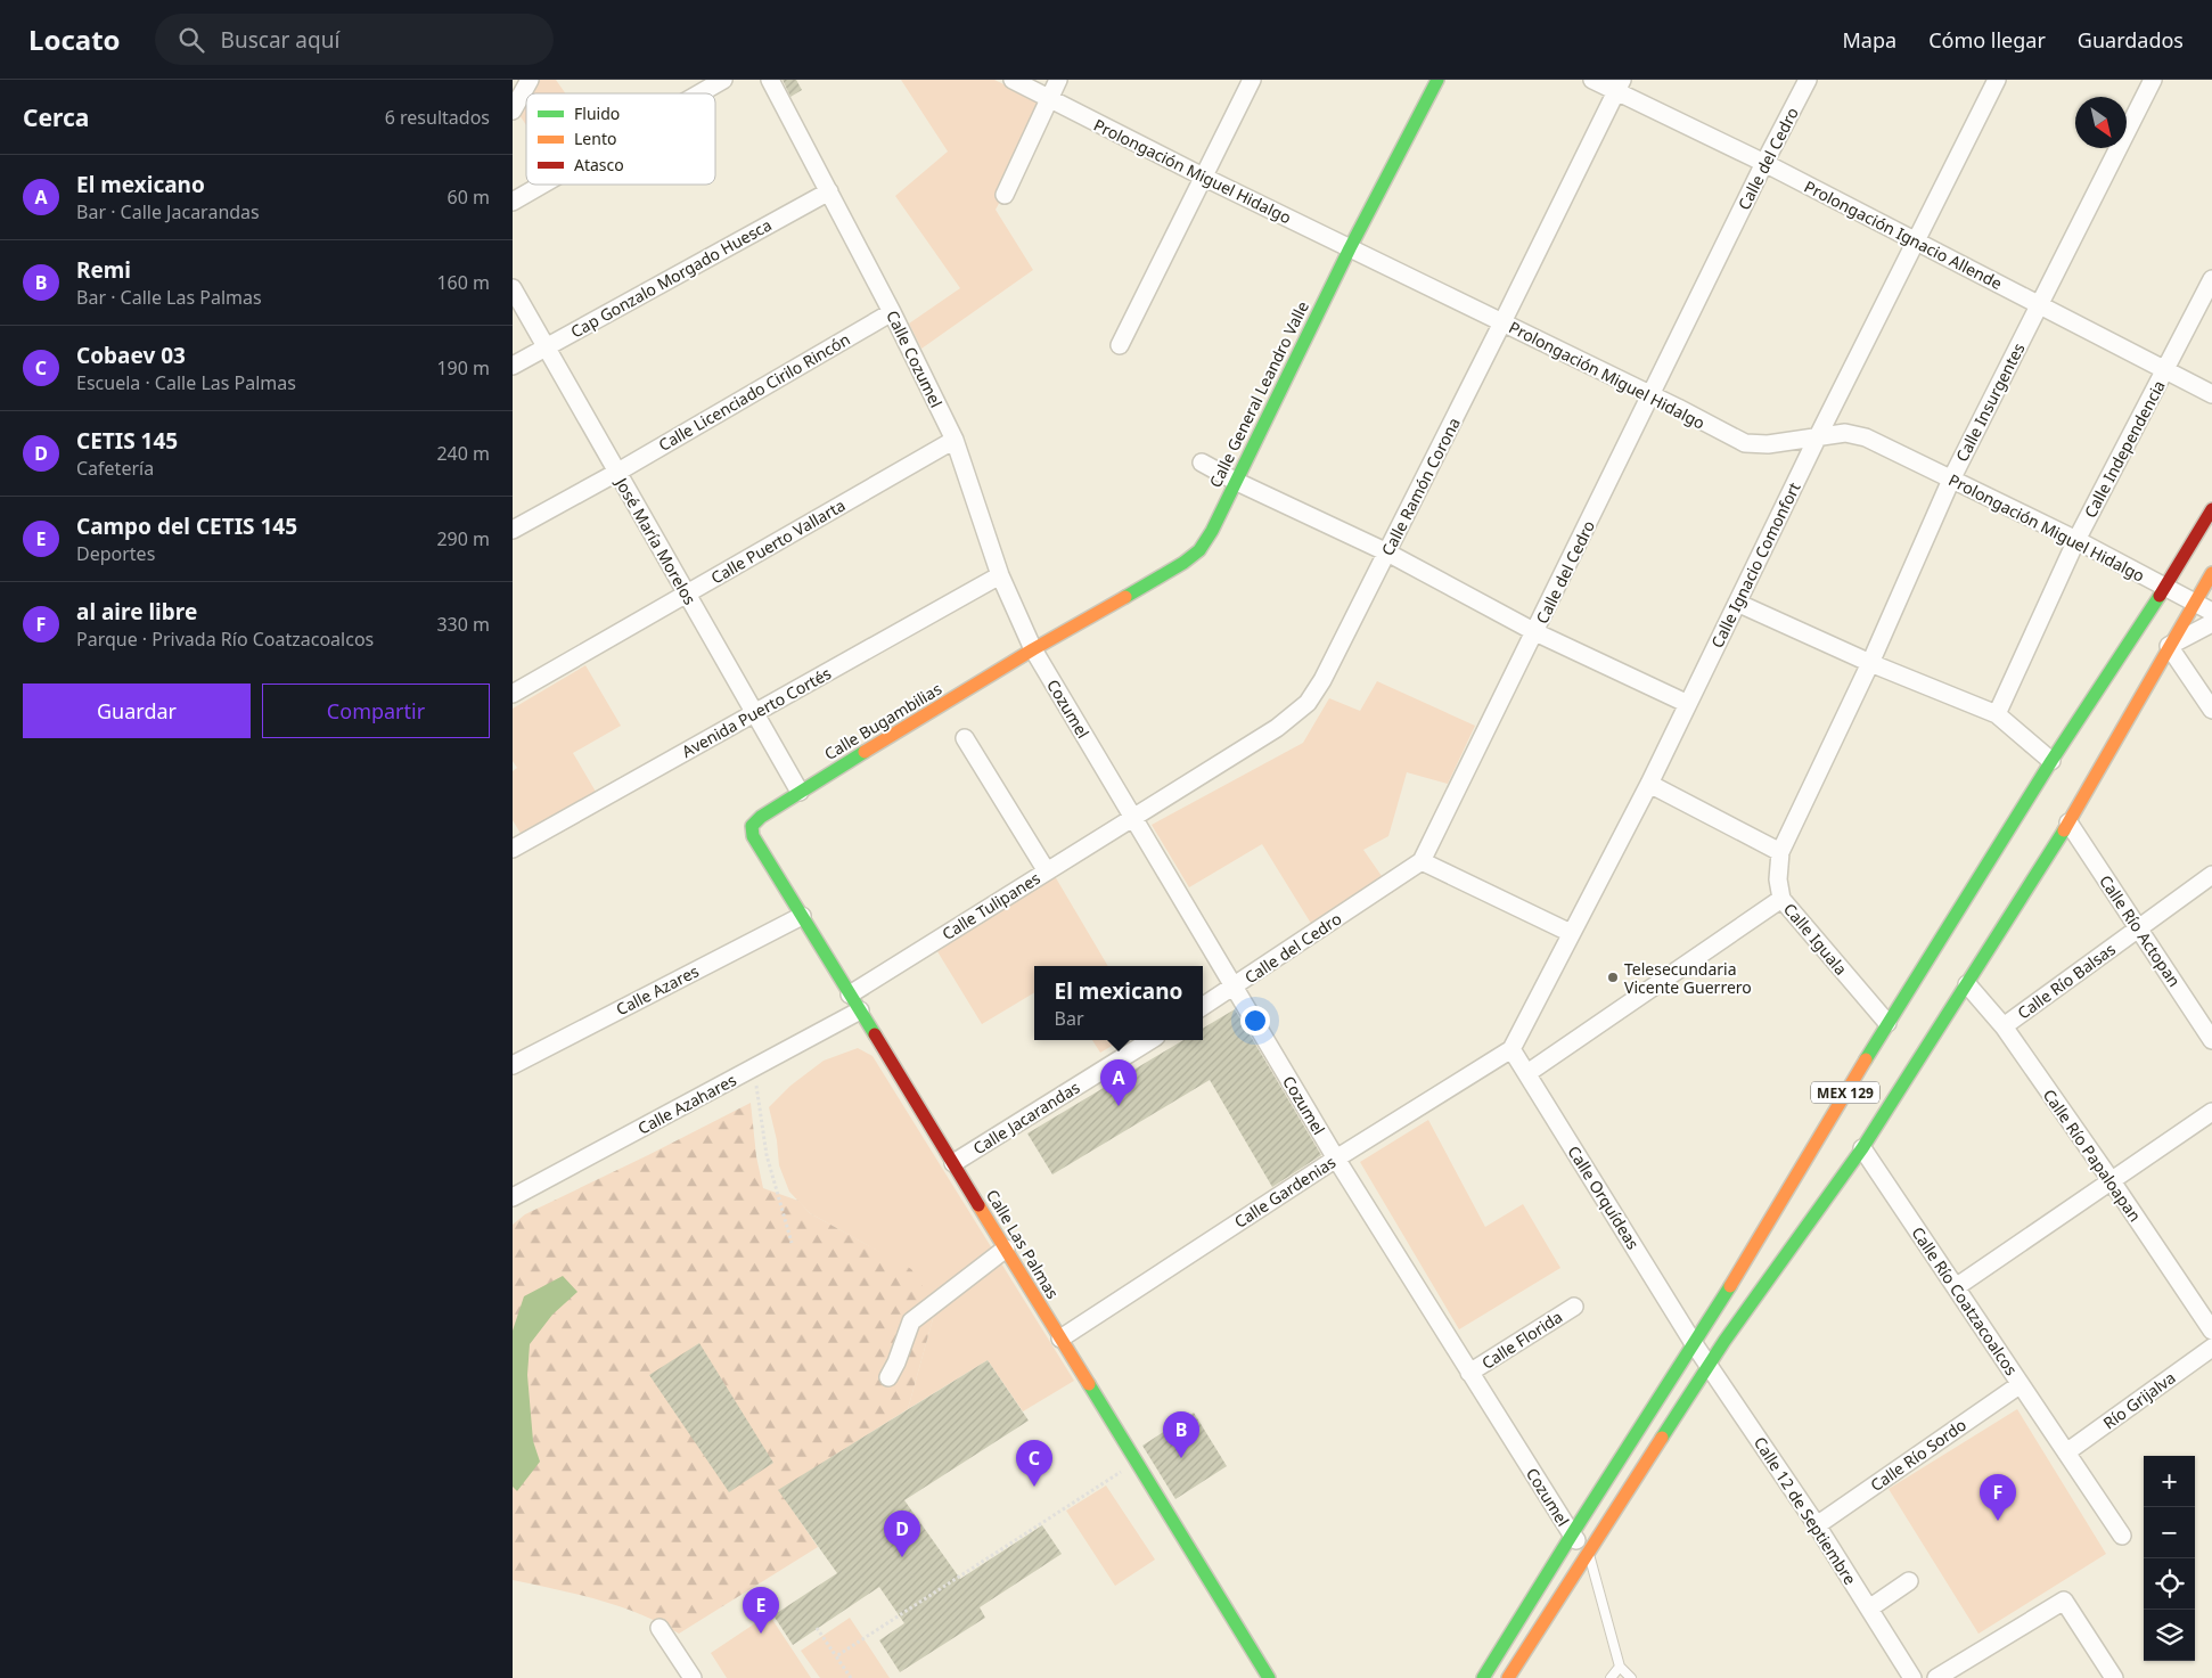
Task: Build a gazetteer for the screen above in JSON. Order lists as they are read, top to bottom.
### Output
{
  "streets": {
    "main road": [
      "Calle General Leandro Valle",
      "Calle Bugambilias",
      "MEX 129",
      "Calle Las Palmas"
    ],
    "street": [
      "Calle del Cedro",
      "Prolongación Miguel Hidalgo",
      "Prolongación Ignacio Allende",
      "Cap Gonzalo Morgado Huesca",
      "Calle Cozumel",
      "Calle Licenciado Cirilo Rincón",
      "Calle Insurgentes",
      "Calle Independencia",
      "Calle Ramón Corona",
      "José María Morelos",
      "Calle Puerto Vallarta",
      "Calle Ignacio Comonfort",
      "Cozumel",
      "Avenida Puerto Cortés",
      "Calle Tulipanes",
      "Calle Río Actopan",
      "Calle Iguala",
      "Calle Río Balsas",
      "Calle Azares",
      "Calle Azahares",
      "Calle Jacarandas",
      "Calle Río Papaloapan",
      "Calle Gardenias",
      "Calle Orquídeas",
      "Calle Río Coatzacoalcos",
      "Calle Florida",
      "Río Grijalva",
      "Calle Río Sordo",
      "Calle 12 de Septiembre"
    ]
  },
  "crossings": [
    ["Calle del Cedro", "Prolongación Miguel Hidalgo"],
    ["Calle del Cedro", "Prolongación Ignacio Allende"],
    ["Calle del Cedro", "Cozumel"],
    ["Prolongación Miguel Hidalgo", "Calle General Leandro Valle"],
    ["Prolongación Miguel Hidalgo", "Calle Insurgentes"],
    ["Prolongación Miguel Hidalgo", "Calle Independencia"],
    ["Prolongación Miguel Hidalgo", "Calle Ramón Corona"],
    ["Prolongación Miguel Hidalgo", "Calle Ignacio Comonfort"],
    ["Prolongación Miguel Hidalgo", "MEX 129"],
    ["Prolongación Ignacio Allende", "Calle Insurgentes"],
    ["Prolongación Ignacio Allende", "Calle Independencia"],
    ["Prolongación Ignacio Allende", "Calle Ramón Corona"],
    ["Prolongación Ignacio Allende", "Calle Ignacio Comonfort"],
    ["Cap Gonzalo Morgado Huesca", "Calle Cozumel"],
    ["Cap Gonzalo Morgado Huesca", "José María Morelos"],
    ["Calle Cozumel", "Calle Licenciado Cirilo Rincón"],
    ["Calle Cozumel", "Calle General Leandro Valle"],
    ["Calle Cozumel", "Calle Puerto Vallarta"],
    ["Calle Cozumel", "Cozumel"],
    ["Calle Cozumel", "Avenida Puerto Cortés"],
    ["Calle Cozumel", "Calle Bugambilias"],
    ["Calle Licenciado Cirilo Rincón", "José María Morelos"],
    ["Calle General Leandro Valle", "Cozumel"],
    ["Calle General Leandro Valle", "Calle Bugambilias"],
    ["Calle Insurgentes", "Calle Iguala"],
    ["Calle Ramón Corona", "Cozumel"],
    ["Calle Ramón Corona", "Calle Tulipanes"],
    ["José María Morelos", "Calle Puerto Vallarta"],
    ["José María Morelos", "Avenida Puerto Cortés"],
    ["José María Morelos", "Calle Bugambilias"],
    ["Calle Ignacio Comonfort", "Calle Gardenias"],
    ["Calle Ignacio Comonfort", "Calle Orquídeas"],
    ["Cozumel", "Calle Bugambilias"],
    ["Cozumel", "Calle Tulipanes"],
    ["Cozumel", "MEX 129"],
    ["Cozumel", "Calle Gardenias"],
    ["Cozumel", "Calle Florida"],
    ["Calle Bugambilias", "Calle Las Palmas"],
    ["Calle Tulipanes", "Calle Las Palmas"],
    ["Calle Río Actopan", "Calle Río Balsas"],
    ["Calle Río Actopan", "MEX 129"],
    ["Calle Iguala", "MEX 129"],
    ["Calle Río Balsas", "Calle Río Papaloapan"],
    ["Calle Azares", "Calle Las Palmas"],
    ["MEX 129", "Calle Río Papaloapan"],
    ["MEX 129", "Calle Orquídeas"],
    ["MEX 129", "Calle Río Coatzacoalcos"],
    ["MEX 129", "Calle 12 de Septiembre"],
    ["Calle Azahares", "Calle Las Palmas"],
    ["Calle Jacarandas", "Calle Las Palmas"],
    ["Calle Gardenias", "Calle Orquídeas"],
    ["Calle Gardenias", "Calle Las Palmas"],
    ["Calle Orquídeas", "Calle 12 de Septiembre"],
    ["Calle Río Coatzacoalcos", "Río Grijalva"],
    ["Calle Río Coatzacoalcos", "Calle Río Sordo"],
    ["Calle Río Sordo", "Calle 12 de Septiembre"]
  ],
  "places": ["Telesecundaria Vicente Guerrero"],
  "legend": ["Fluido", "Lento", "Atasco"],
  "north": "bottom right",
  "page": {
    "header": "Locato",
    "search": "Buscar aquí",
    "nav": ["Mapa", "Cómo llegar", "Guardados"],
    "heading": ["Cerca", "6 resultados"],
    "list": [
      {
        "mark": "A",
        "name": "El mexicano",
        "note": "Bar · Calle Jacarandas",
        "value": "60 m"
      },
      {
        "mark": "B",
        "name": "Remi",
        "note": "Bar · Calle Las Palmas",
        "value": "160 m"
      },
      {
        "mark": "C",
        "name": "Cobaev 03",
        "note": "Escuela · Calle Las Palmas",
        "value": "190 m"
      },
      {
        "mark": "D",
        "name": "CETIS 145",
        "note": "Cafetería",
        "value": "240 m"
      },
      {
        "mark": "E",
        "name": "Campo del CETIS 145",
        "note": "Deportes",
        "value": "290 m"
      },
      {
        "mark": "F",
        "name": "al aire libre",
        "note": "Parque · Privada Río Coatzacoalcos",
        "value": "330 m"
      }
    ],
    "buttons": ["Guardar", "Compartir"],
    "popup": ["El mexicano", "Bar"],
    "pins": [
      "A",
      "B",
      "C",
      "F",
      "D",
      "E"
    ],
    "map_buttons": ["+", "−"]
  }
}
